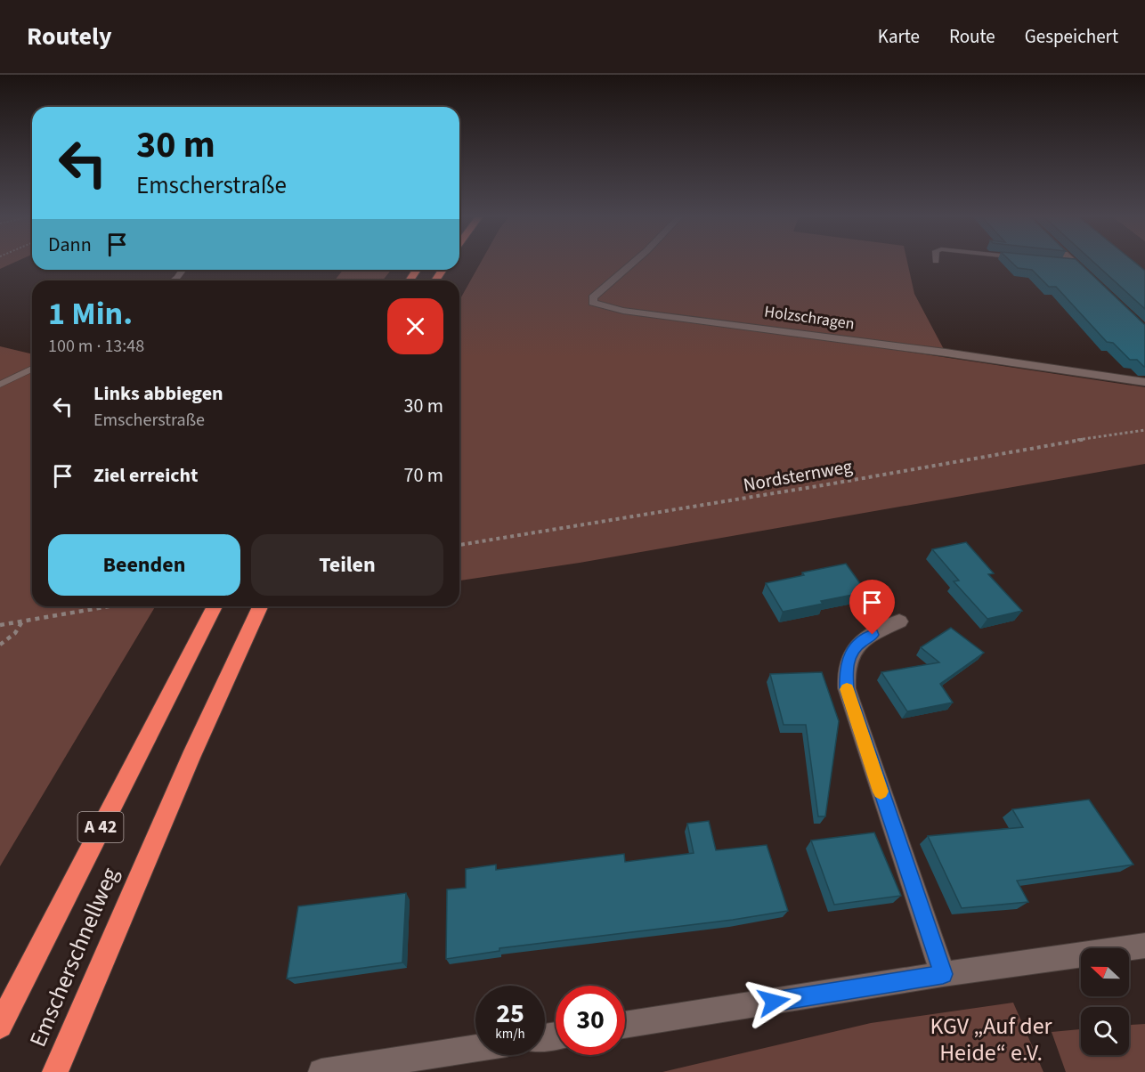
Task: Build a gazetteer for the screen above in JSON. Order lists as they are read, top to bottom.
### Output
{
  "streets": {
    "highway": ["A 42", "Emscherschnellweg"],
    "street": ["Holzschragen"],
    "path": ["Nordsternweg"]
  },
  "parks": ["KGV „Auf der Heide“ e.V."],
  "north": "left",
  "page": {
    "header": "Routely",
    "nav": ["Karte", "Route", "Gespeichert"],
    "turn": ["30 m", "Emscherstraße"],
    "then": "Dann",
    "heading": ["1 Min.", "100 m · 13:48"],
    "list": [
      {
        "name": "Links abbiegen",
        "note": "Emscherstraße",
        "value": "30 m"
      },
      {
        "name": "Ziel erreicht",
        "value": "70 m"
      }
    ],
    "buttons": ["Beenden", "Teilen"],
    "speed": "25 km/h",
    "limit": "30"
  }
}
